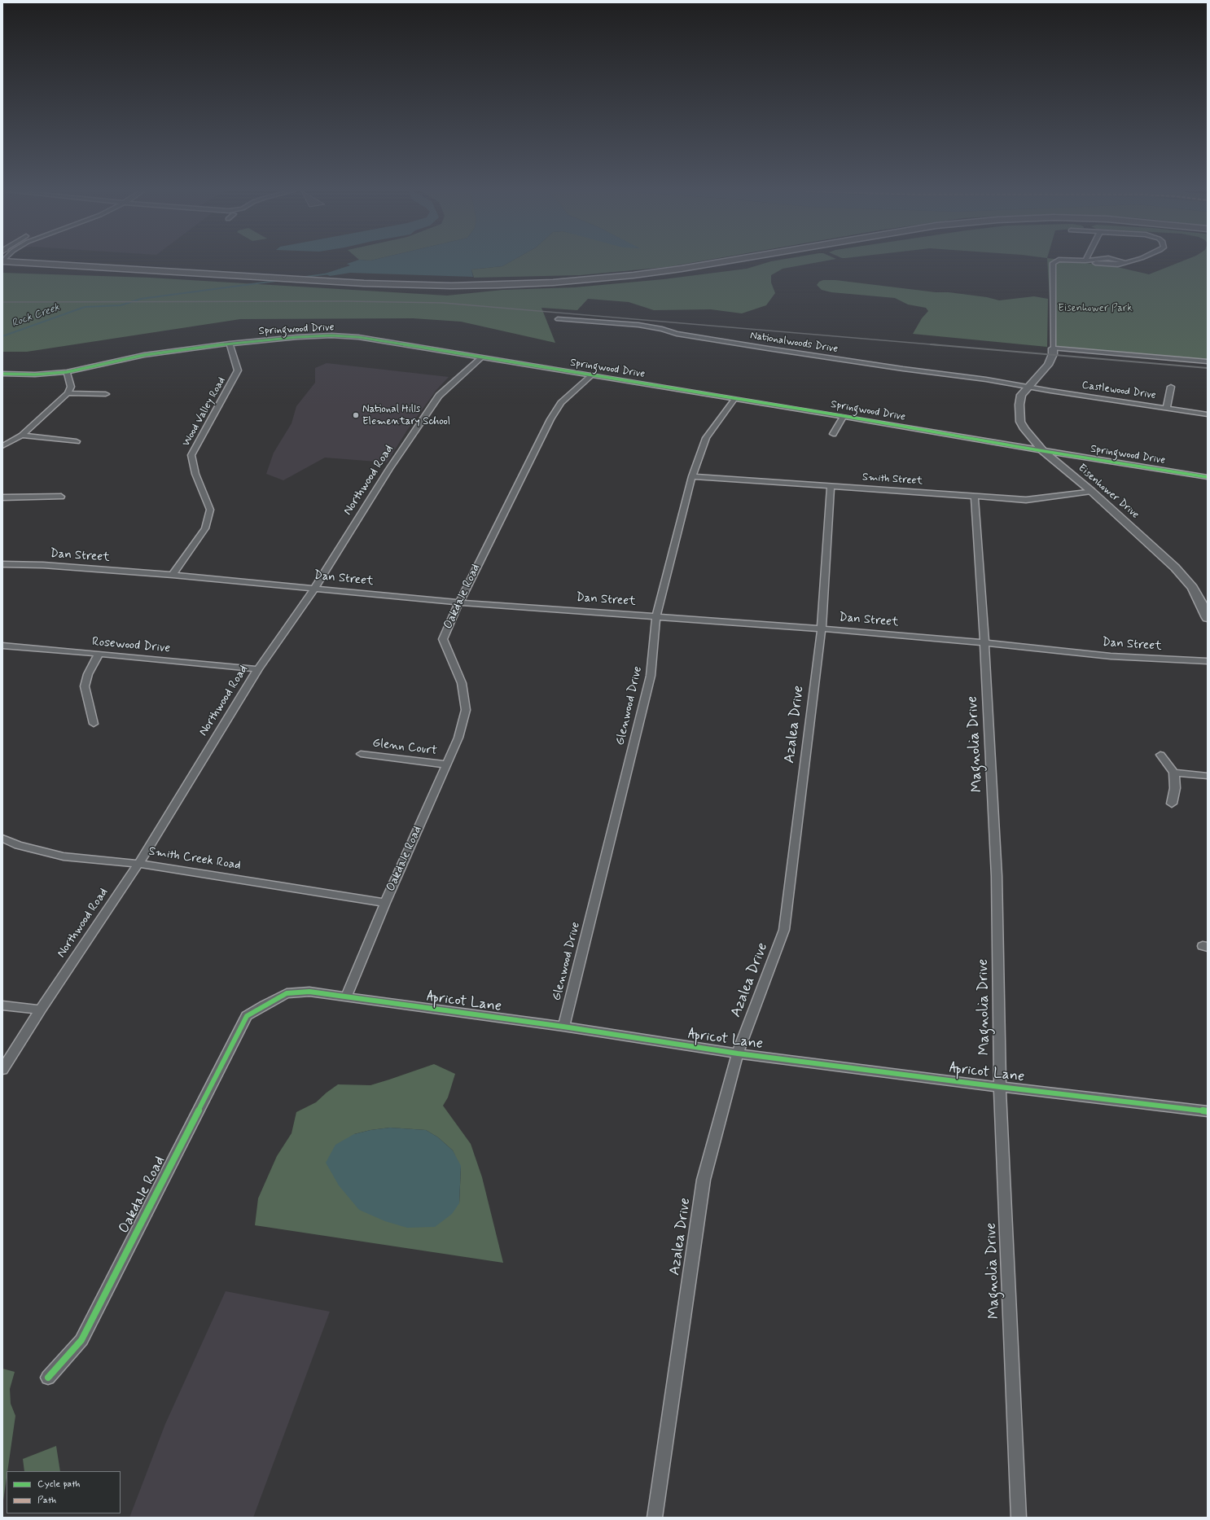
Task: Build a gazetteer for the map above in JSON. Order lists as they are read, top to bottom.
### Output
{
  "streets": {
    "street": [
      "Springwood Drive",
      "Nationalwoods Drive",
      "Castlewood Drive",
      "Wood Valley Road",
      "Smith Street",
      "Northwood Road",
      "Eisenhower Drive",
      "Dan Street",
      "Oakdale Road",
      "Rosewood Drive",
      "Glenwood Drive",
      "Azalea Drive",
      "Magnolia Drive",
      "Glenn Court",
      "Smith Creek Road",
      "Apricot Lane"
    ]
  },
  "crossings": [
    ["Springwood Drive", "Wood Valley Road"],
    ["Springwood Drive", "Northwood Road"],
    ["Springwood Drive", "Eisenhower Drive"],
    ["Springwood Drive", "Oakdale Road"],
    ["Springwood Drive", "Glenwood Drive"],
    ["Nationalwoods Drive", "Castlewood Drive"],
    ["Nationalwoods Drive", "Eisenhower Drive"],
    ["Castlewood Drive", "Eisenhower Drive"],
    ["Wood Valley Road", "Dan Street"],
    ["Smith Street", "Eisenhower Drive"],
    ["Smith Street", "Glenwood Drive"],
    ["Smith Street", "Azalea Drive"],
    ["Smith Street", "Magnolia Drive"],
    ["Northwood Road", "Dan Street"],
    ["Northwood Road", "Rosewood Drive"],
    ["Northwood Road", "Smith Creek Road"],
    ["Dan Street", "Oakdale Road"],
    ["Dan Street", "Glenwood Drive"],
    ["Dan Street", "Azalea Drive"],
    ["Dan Street", "Magnolia Drive"],
    ["Oakdale Road", "Glenn Court"],
    ["Oakdale Road", "Smith Creek Road"],
    ["Oakdale Road", "Apricot Lane"],
    ["Glenwood Drive", "Apricot Lane"],
    ["Azalea Drive", "Apricot Lane"],
    ["Magnolia Drive", "Apricot Lane"]
  ],
  "water": ["Rock Creek"],
  "parks": ["Eisenhower Park"],
  "places": ["National Hills Elementary School"],
  "legend": ["Cycle path", "Path"]
}
